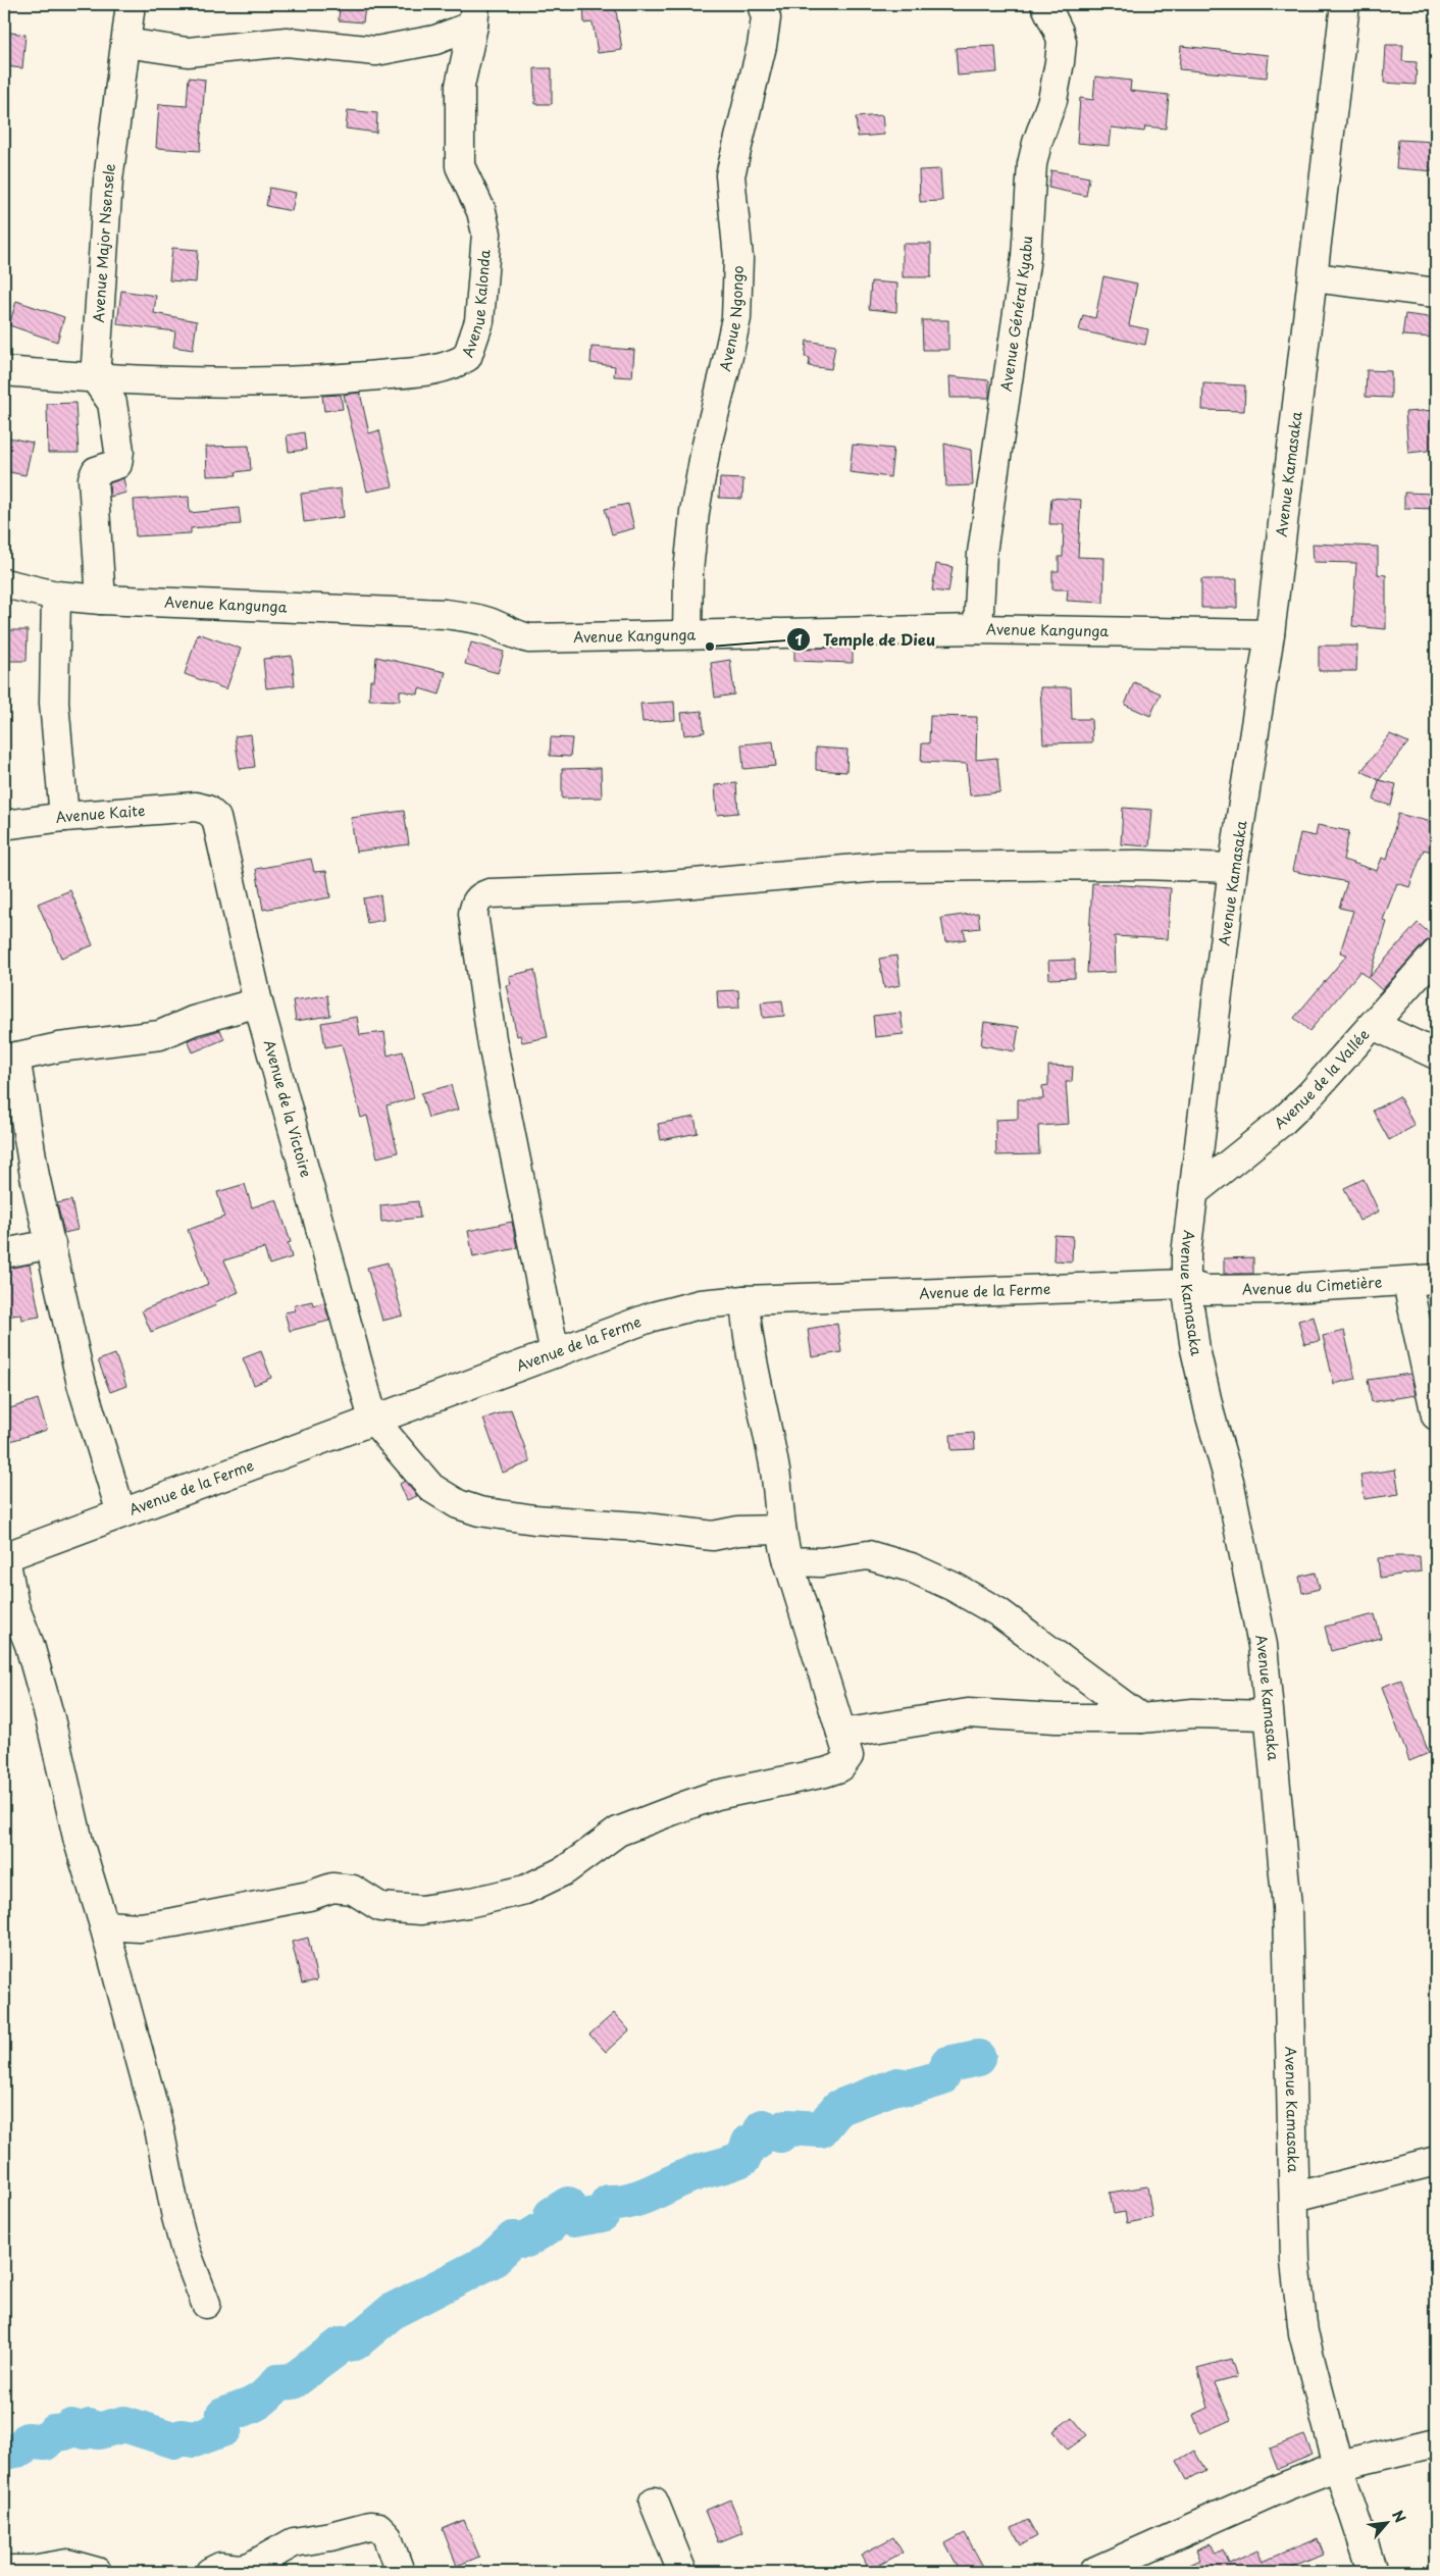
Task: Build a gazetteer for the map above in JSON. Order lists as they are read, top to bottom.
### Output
{
  "streets": {
    "street": [
      "Avenue Major Nsensele",
      "Avenue Kalonda",
      "Avenue Général Kyabu",
      "Avenue Ngongo",
      "Avenue Kamasaka",
      "Avenue Kangunga",
      "Avenue Kaite",
      "Avenue de la Vallée",
      "Avenue de la Victoire",
      "Avenue du Cimetière",
      "Avenue de la Ferme"
    ]
  },
  "crossings": [
    ["Avenue Major Nsensele", "Avenue Kalonda"],
    ["Avenue Général Kyabu", "Avenue Kangunga"],
    ["Avenue Ngongo", "Avenue Kangunga"],
    ["Avenue Kamasaka", "Avenue Kangunga"],
    ["Avenue Kamasaka", "Avenue de la Vallée"],
    ["Avenue Kamasaka", "Avenue du Cimetière"],
    ["Avenue Kamasaka", "Avenue de la Ferme"],
    ["Avenue Kaite", "Avenue de la Victoire"],
    ["Avenue de la Victoire", "Avenue de la Ferme"],
    ["Avenue du Cimetière", "Avenue de la Ferme"]
  ],
  "places": ["Temple de Dieu"],
  "north": "top right"
}
